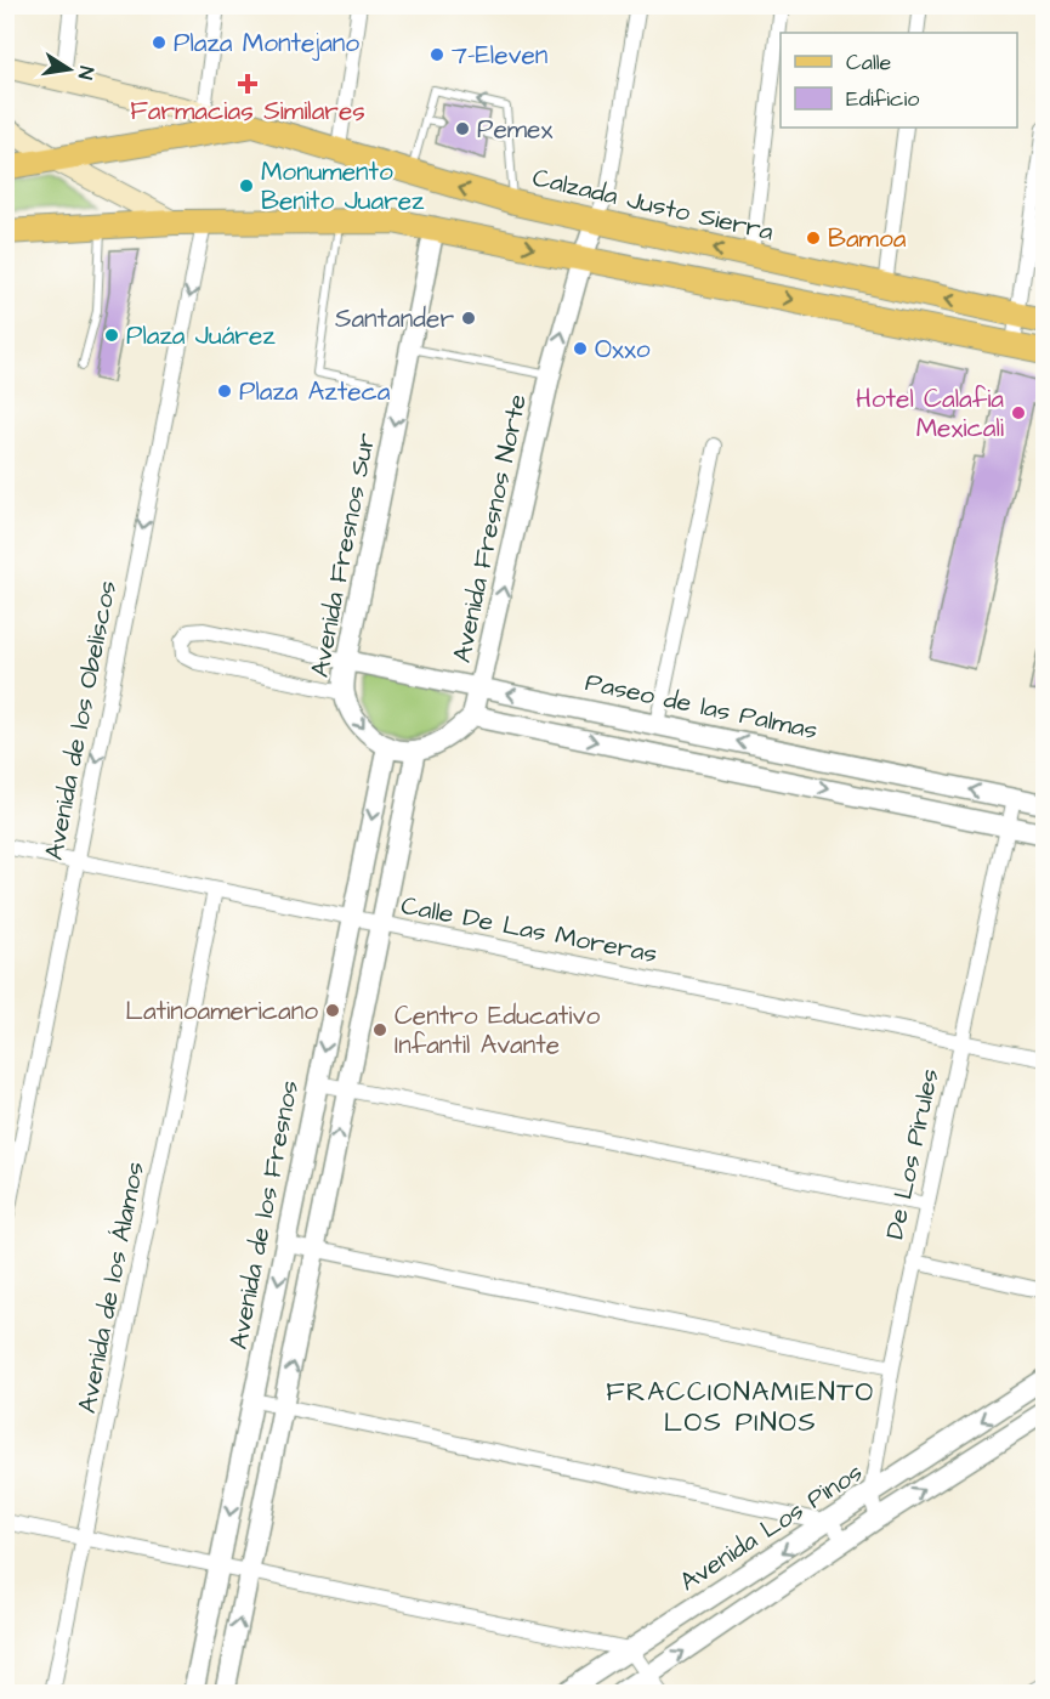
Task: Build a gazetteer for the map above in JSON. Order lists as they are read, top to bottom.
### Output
{
  "streets": {
    "main road": ["Calzada Justo Sierra"],
    "street": [
      "Avenida Fresnos Norte",
      "Avenida Fresnos Sur",
      "Paseo de las Palmas",
      "Avenida de los Obeliscos",
      "Calle De Las Moreras",
      "De Los Pirules",
      "Avenida de los Fresnos",
      "Avenida de los Álamos",
      "Avenida Los Pinos"
    ]
  },
  "crossings": [
    ["Calzada Justo Sierra", "Avenida Fresnos Norte"],
    ["Avenida Fresnos Norte", "Paseo de las Palmas"],
    ["Avenida Fresnos Sur", "Paseo de las Palmas"],
    ["Avenida Fresnos Sur", "Avenida de los Fresnos"],
    ["Paseo de las Palmas", "De Los Pirules"],
    ["Avenida de los Obeliscos", "Calle De Las Moreras"],
    ["Calle De Las Moreras", "De Los Pirules"],
    ["Calle De Las Moreras", "Avenida de los Fresnos"],
    ["Calle De Las Moreras", "Avenida de los Álamos"],
    ["De Los Pirules", "Avenida Los Pinos"]
  ],
  "one_way": ["Avenida Fresnos Sur", "Avenida de los Obeliscos"],
  "districts": ["FRACCIONAMIENTO LOS PINOS"],
  "places": {
    "other": [
      "Plaza Montejano",
      "7-Eleven",
      "Pemex",
      "Monumento Benito Juarez",
      "Bamoa",
      "Santander",
      "Plaza Juárez",
      "Oxxo",
      "Plaza Azteca",
      "Hotel Calafia Mexicali",
      "Latinoamericano",
      "Centro Educativo Infantil Avante"
    ],
    "health": ["Farmacias Similares"]
  },
  "legend": ["Calle", "Edificio"],
  "north": "right"
}
